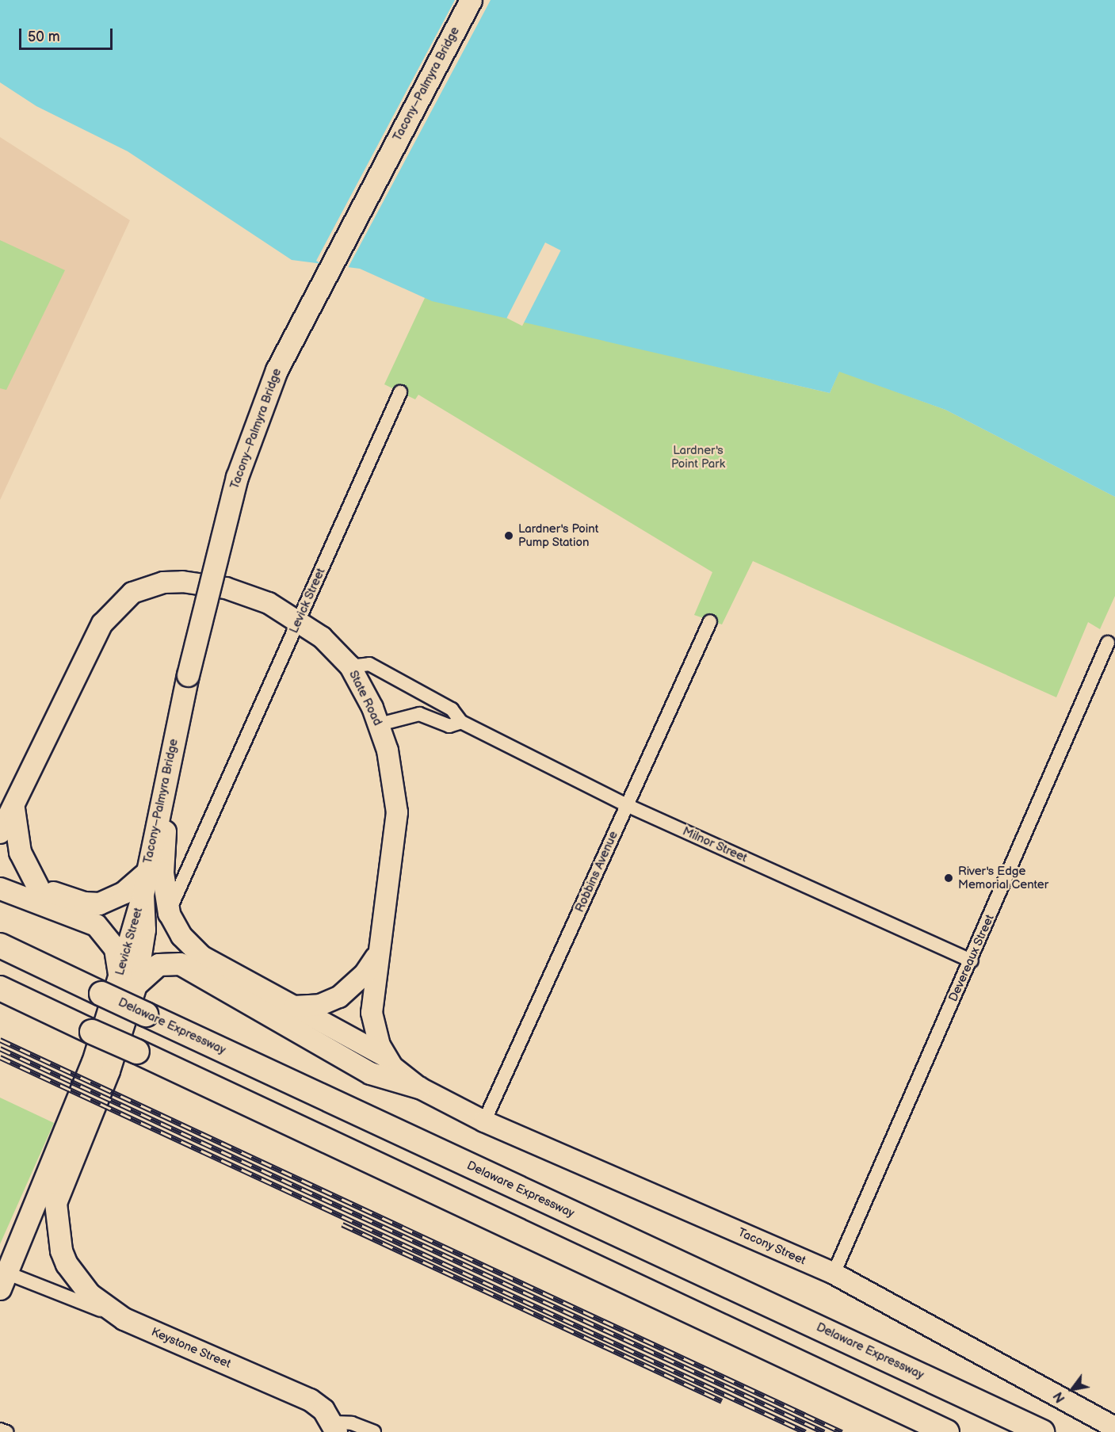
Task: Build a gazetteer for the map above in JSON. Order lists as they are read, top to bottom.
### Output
{
  "streets": {
    "highway": [
      "Tacony–Palmyra Bridge",
      "Levick Street",
      "Delaware Expressway",
      "Keystone Street"
    ],
    "main road": ["State Road", "Tacony Street"],
    "street": ["Milnor Street", "Robbins Avenue", "Devereaux Street"]
  },
  "crossings": [
    ["Tacony–Palmyra Bridge", "Levick Street"],
    ["Levick Street", "State Road"],
    ["Levick Street", "Keystone Street"],
    ["State Road", "Milnor Street"],
    ["State Road", "Tacony Street"],
    ["Milnor Street", "Robbins Avenue"],
    ["Milnor Street", "Devereaux Street"],
    ["Robbins Avenue", "Tacony Street"],
    ["Devereaux Street", "Tacony Street"]
  ],
  "parks": ["Lardner's Point Park"],
  "places": ["Lardner's Point Pump Station", "River's Edge Memorial Center"],
  "scale_bar": "50 m",
  "north": "bottom left"
}
